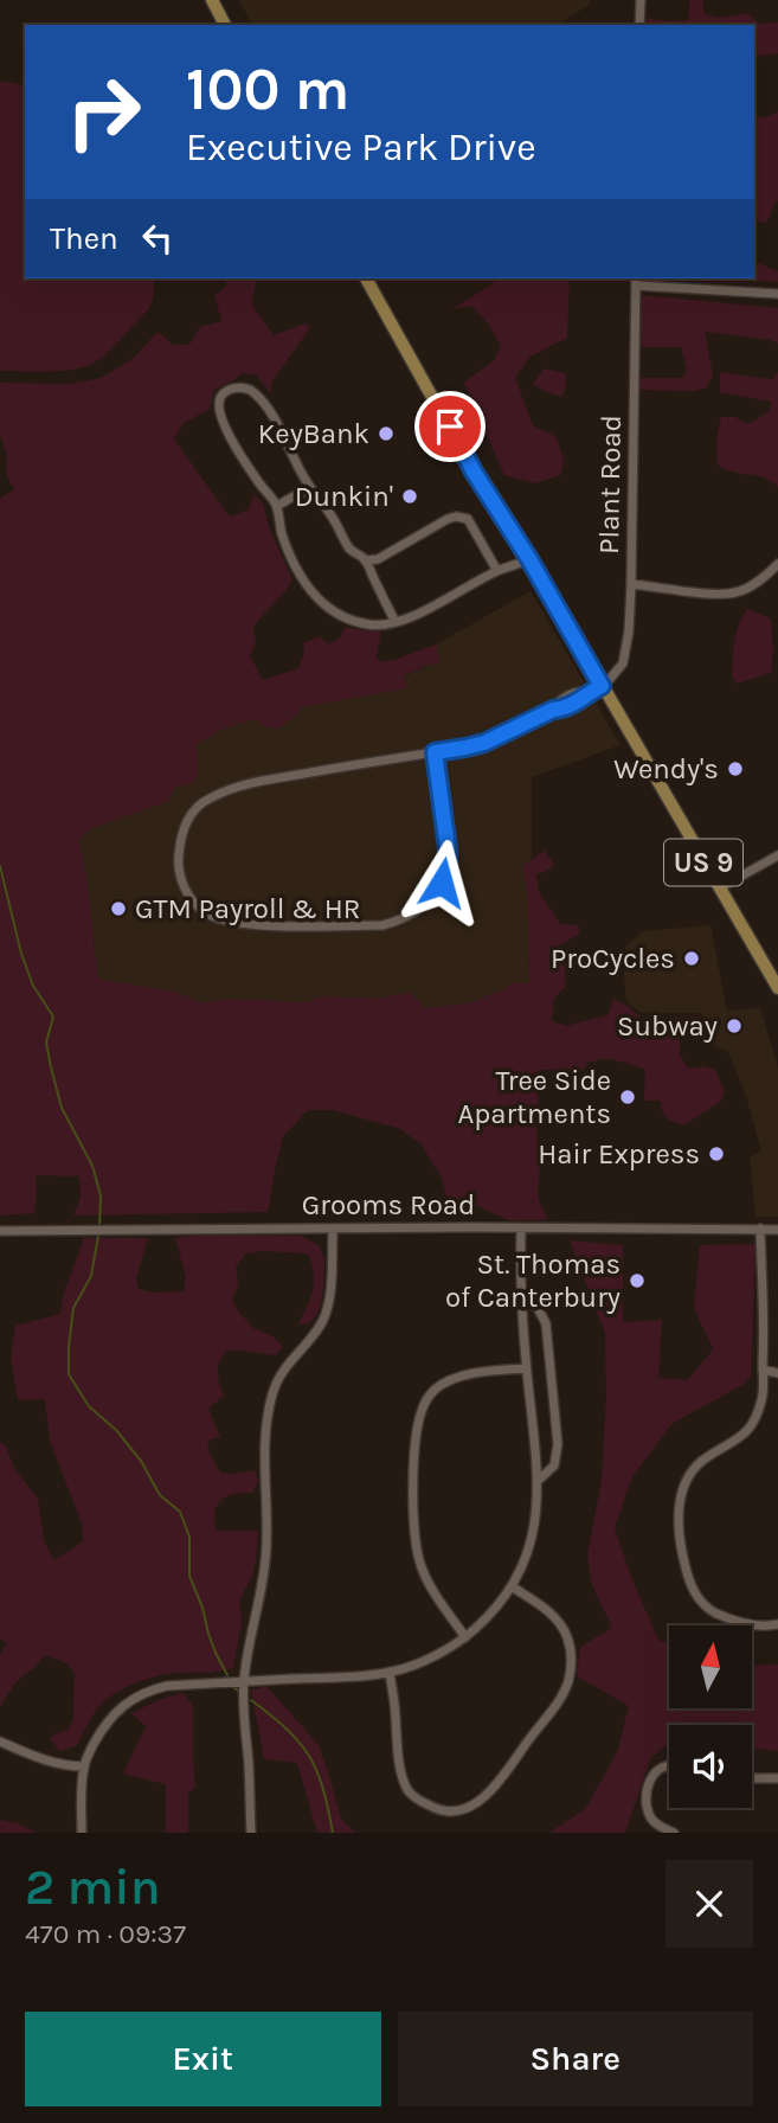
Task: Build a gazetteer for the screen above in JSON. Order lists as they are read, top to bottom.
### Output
{
  "streets": {
    "main road": ["US 9"],
    "street": ["Plant Road", "Grooms Road"]
  },
  "crossings": [
    ["Plant Road", "US 9"]
  ],
  "places": [
    "KeyBank",
    "Dunkin'",
    "Wendy's",
    "GTM Payroll & HR",
    "ProCycles",
    "Subway",
    "Tree Side Apartments",
    "Hair Express",
    "St. Thomas of Canterbury"
  ],
  "north": "top",
  "page": {
    "turn": ["100 m", "Executive Park Drive"],
    "then": "Then",
    "heading": ["2 min", "470 m · 09:37"],
    "buttons": ["Exit", "Share"]
  }
}
